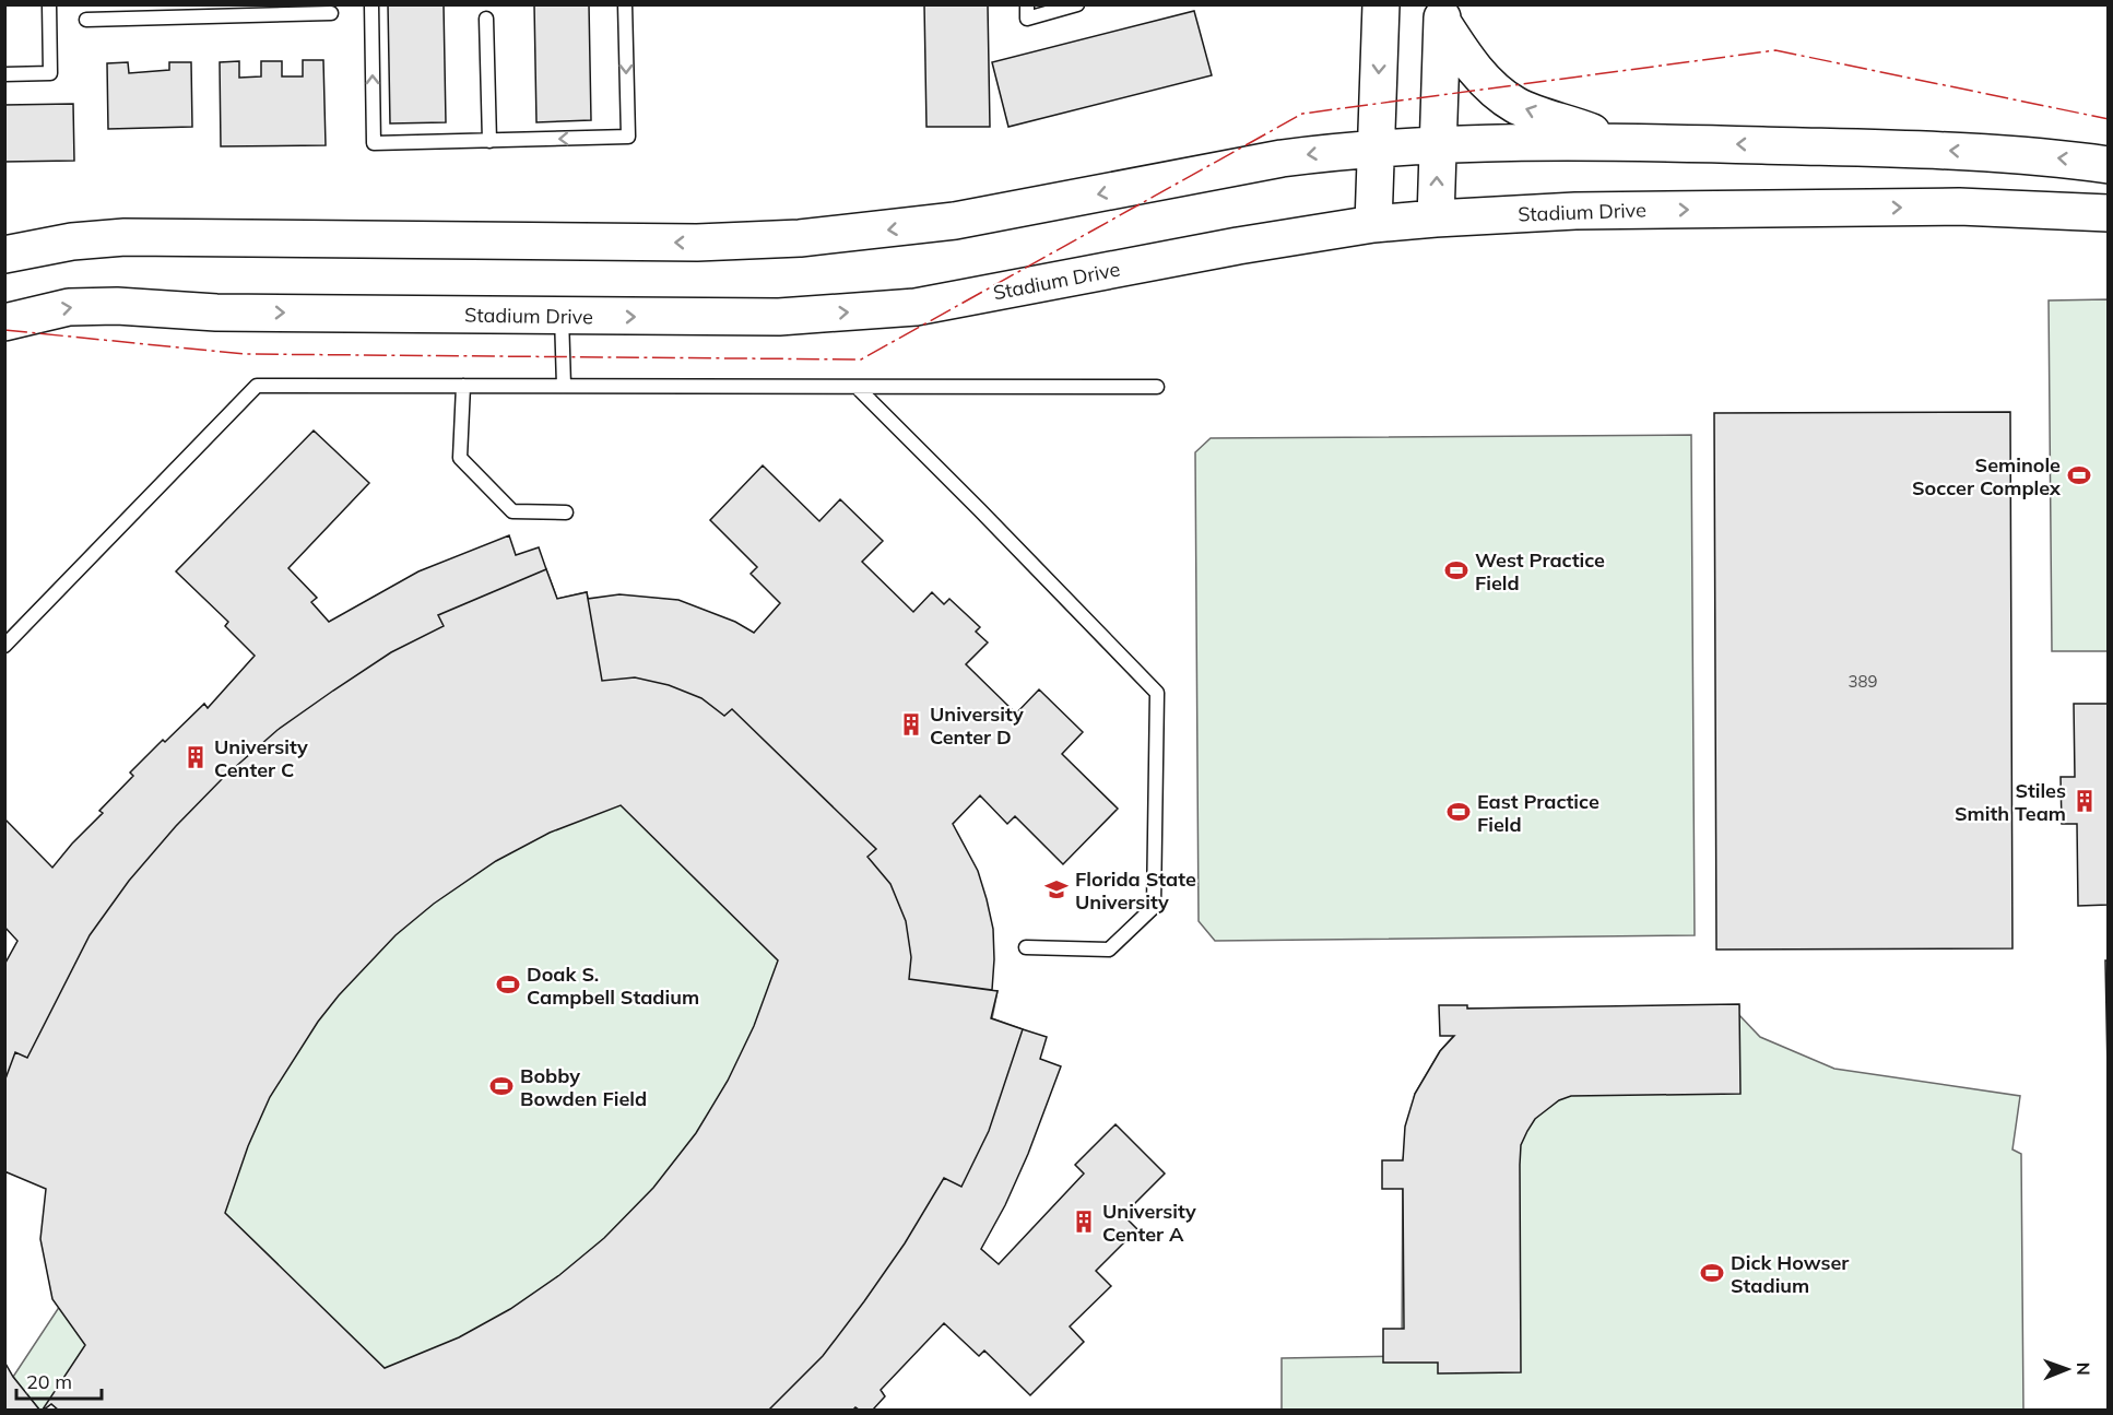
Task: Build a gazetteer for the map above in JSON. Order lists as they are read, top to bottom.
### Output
{
  "streets": {
    "main road": ["Stadium Drive"]
  },
  "places": {
    "sports": [
      "Seminole Soccer Complex",
      "West Practice Field",
      "East Practice Field",
      "Doak S. Campbell Stadium",
      "Bobby Bowden Field",
      "Dick Howser Stadium"
    ],
    "building": [
      "University Center D",
      "University Center C",
      "Stiles Smith Team",
      "University Center A"
    ],
    "school or university": ["Florida State University"]
  },
  "house_numbers": ["389"],
  "scale_bar": "20 m",
  "north": "right"
}
